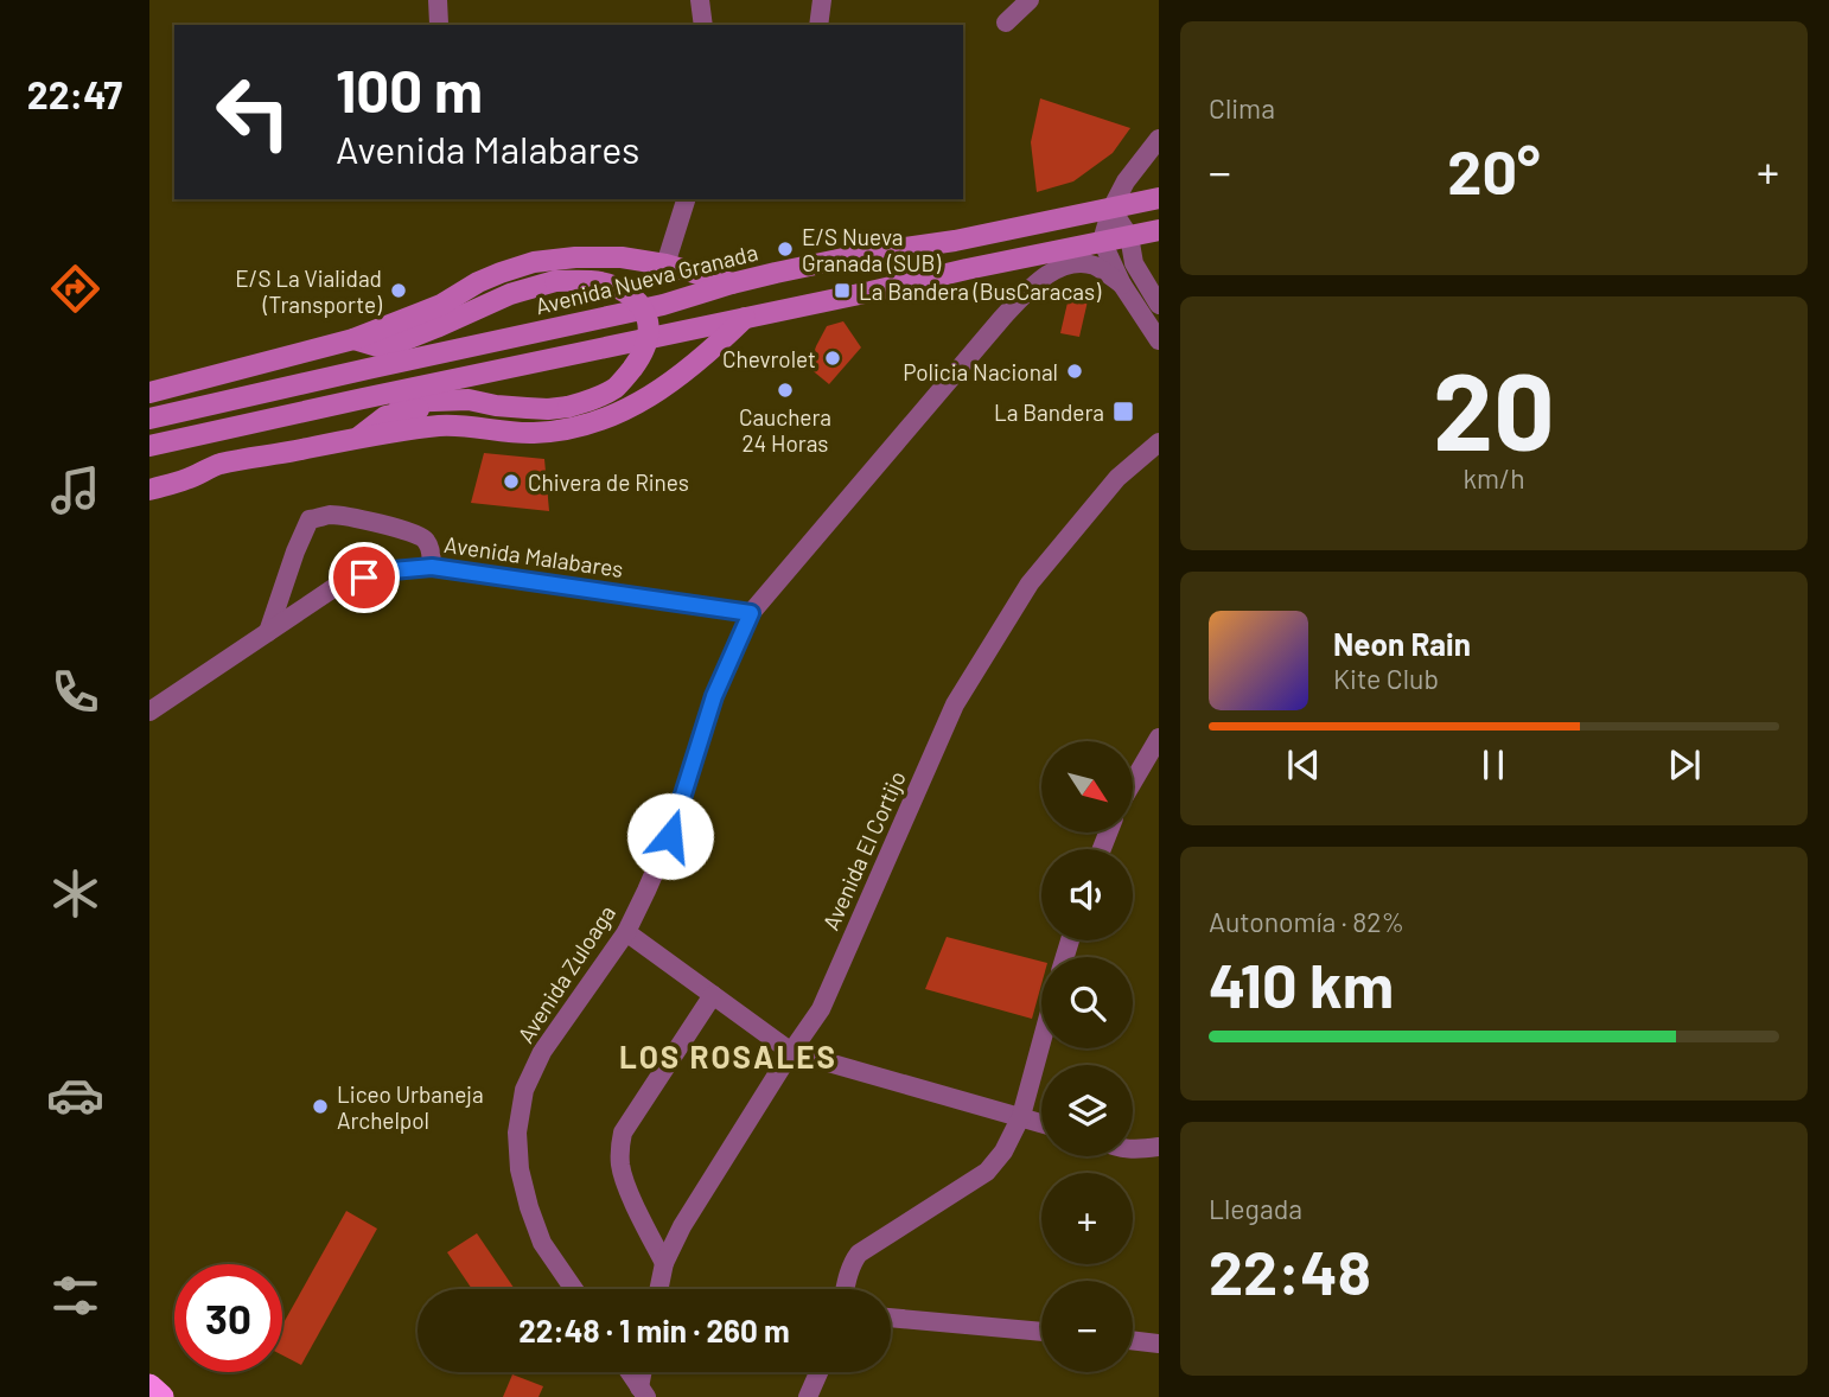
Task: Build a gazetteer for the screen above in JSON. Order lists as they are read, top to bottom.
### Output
{
  "streets": {
    "main road": ["Avenida Nueva Granada"],
    "street": ["Avenida Malabares", "Avenida El Cortijo", "Avenida Zuloaga"]
  },
  "crossings": [
    ["Avenida Malabares", "Avenida Zuloaga"]
  ],
  "districts": ["LOS ROSALES"],
  "places": {
    "other": [
      "E/S Nueva Granada (SUB)",
      "E/S La Vialidad (Transporte)",
      "Chevrolet",
      "Policia Nacional",
      "Cauchera 24 Horas",
      "Chivera de Rines",
      "Liceo Urbaneja Archelpol"
    ],
    "transit": ["La Bandera (BusCaracas)", "La Bandera"]
  },
  "north": "bottom right",
  "page": {
    "tabs": "22:47",
    "tile": [
      "Clima",
      ["20", "km/h"],
      ["Autonomía · 82%", "410 km"],
      ["Llegada", "22:48"]
    ],
    "turn": ["100 m", "Avenida Malabares"],
    "heat": ["−", "20°", "+"],
    "song": ["Neon Rain", "Kite Club"],
    "map_buttons": ["+", "−"],
    "limit": "30",
    "trip": "22:48 · 1 min · 260 m"
  }
}
